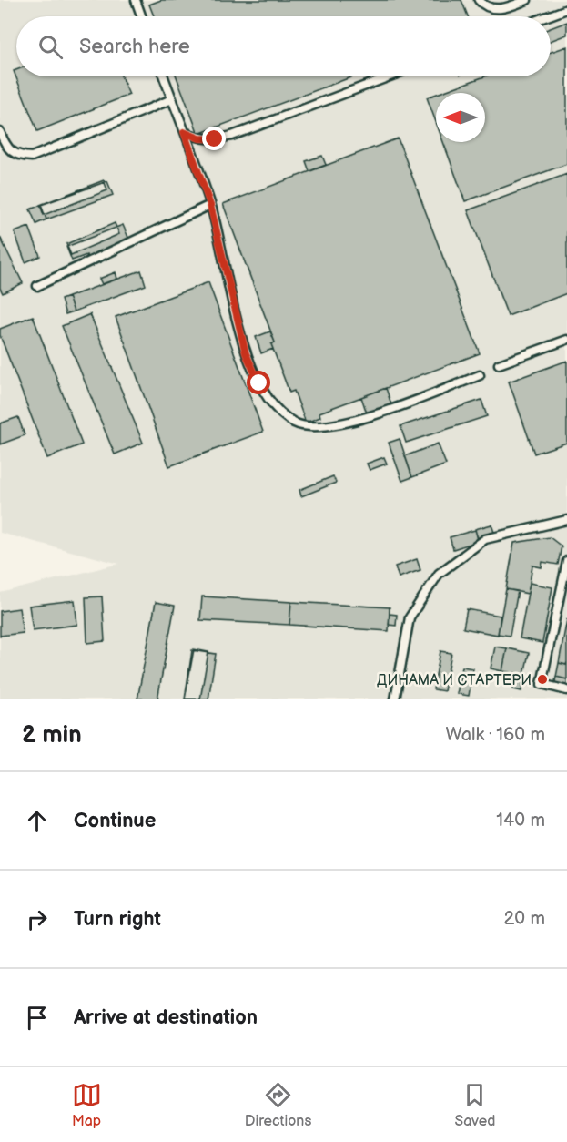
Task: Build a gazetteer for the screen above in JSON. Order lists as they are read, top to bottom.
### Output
{
  "places": ["ДИНАМА И СТАРТЕРИ"],
  "north": "left",
  "page": {
    "search": "Search here",
    "heading": ["2 min", "Walk · 160 m"],
    "list": [
      ["Continue", "140 m"],
      ["Turn right", "20 m"],
      "Arrive at destination"
    ],
    "nav": ["Map", "Directions", "Saved"]
  }
}
